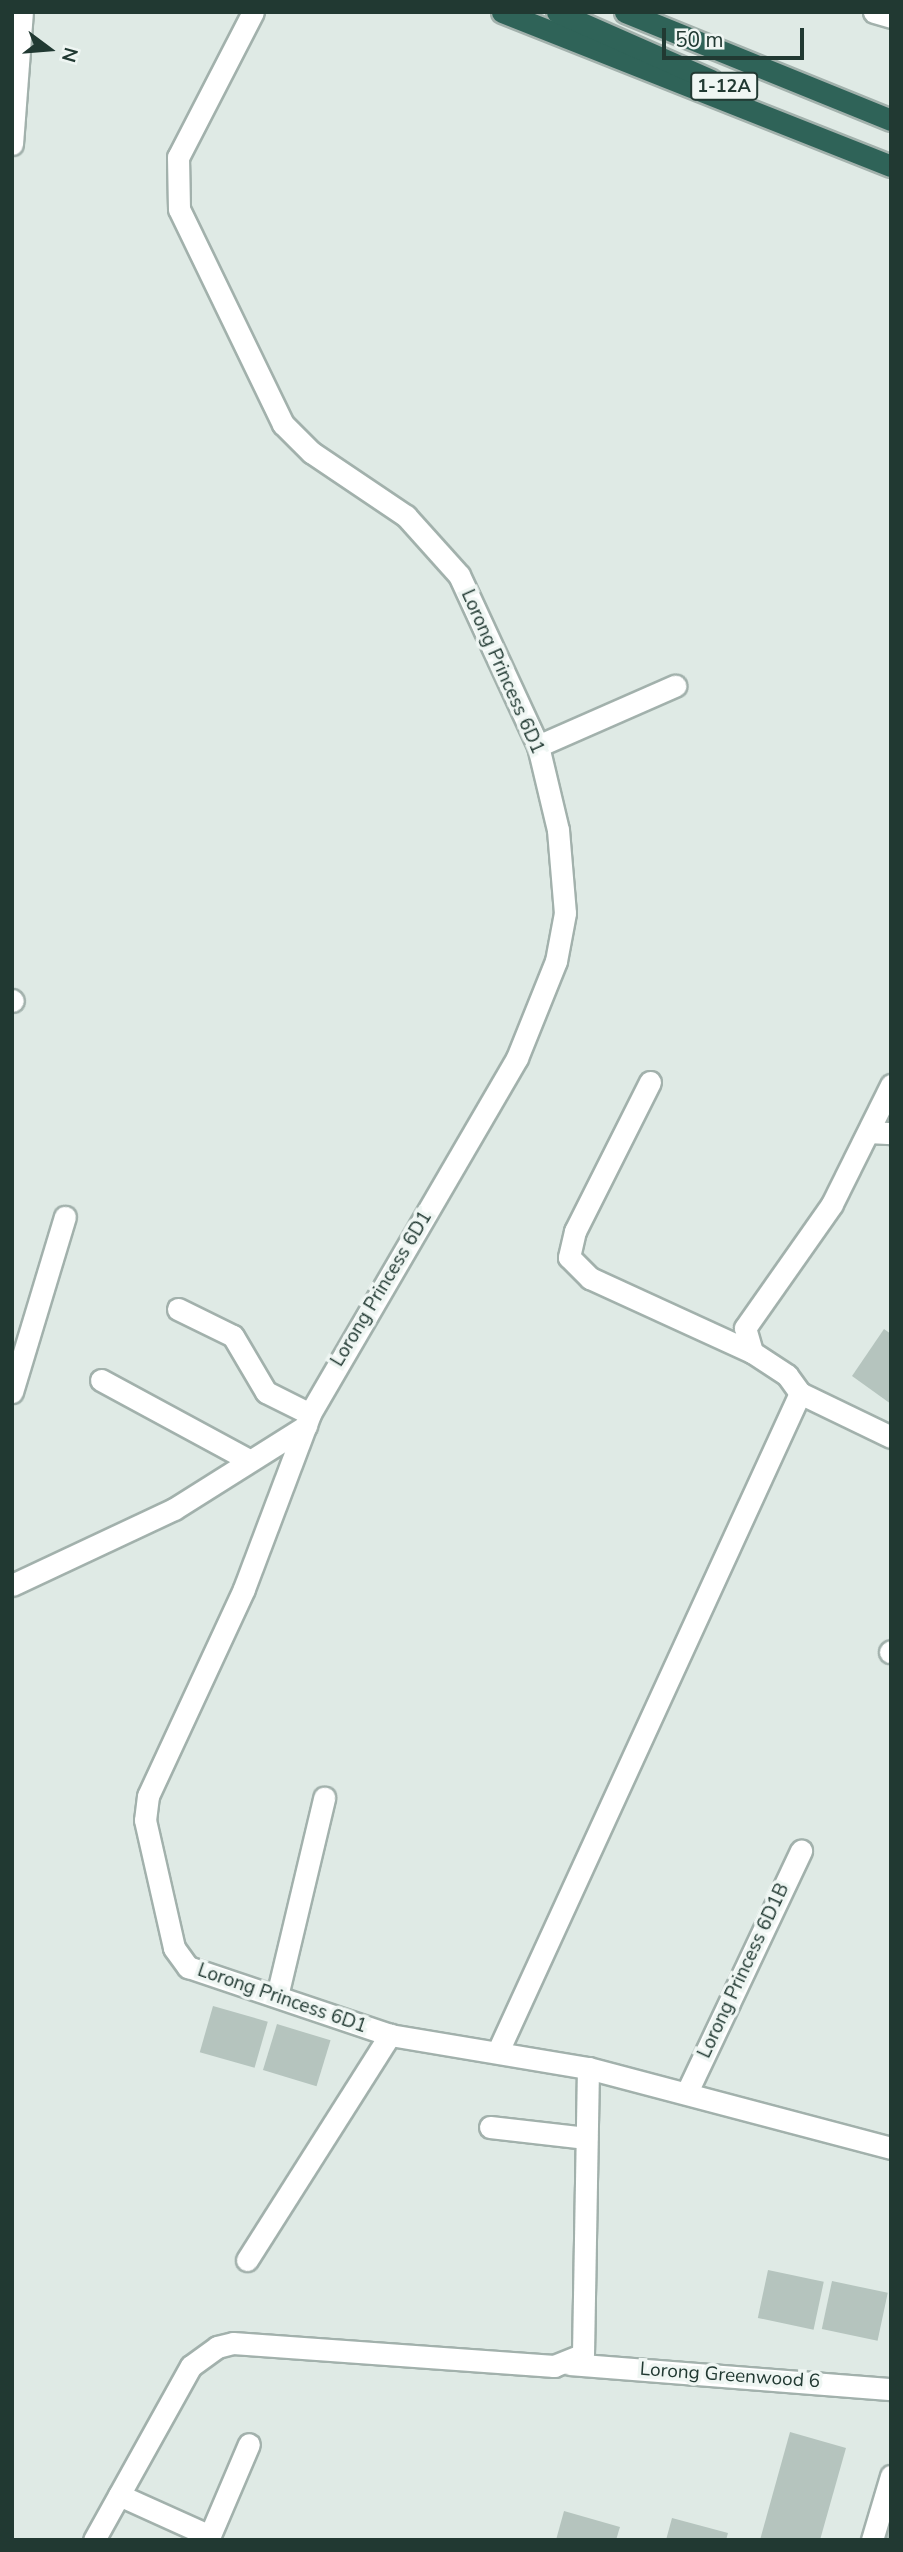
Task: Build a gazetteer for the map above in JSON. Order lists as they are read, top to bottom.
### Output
{
  "streets": {
    "highway": ["1-12A"],
    "street": ["Lorong Princess 6D1", "Lorong Princess 6D1B", "Lorong Greenwood 6"]
  },
  "crossings": [
    ["Lorong Princess 6D1", "Lorong Princess 6D1B"]
  ],
  "scale_bar": "50 m",
  "north": "right"
}
